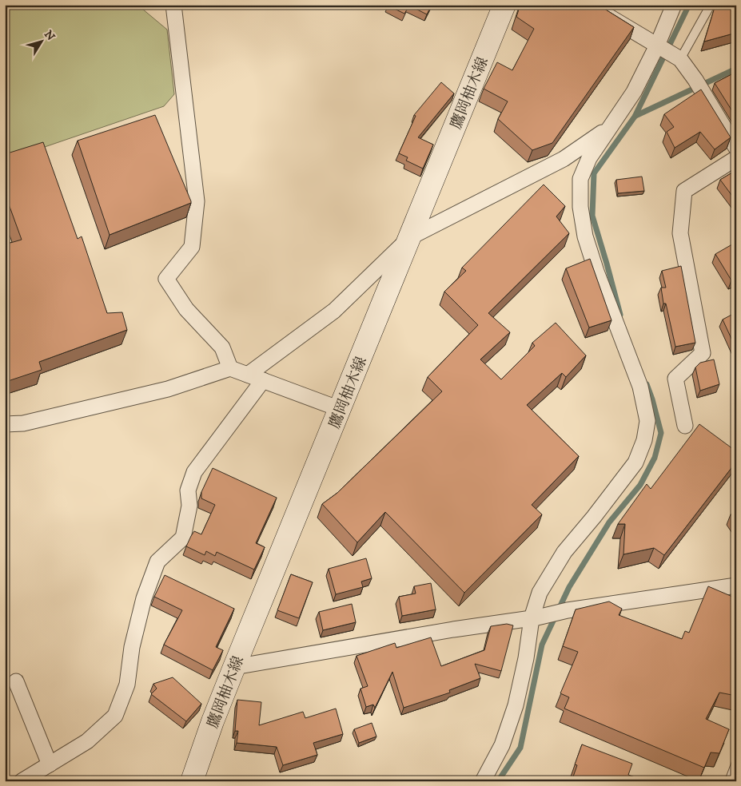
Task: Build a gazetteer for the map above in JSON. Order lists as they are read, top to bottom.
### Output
{
  "streets": {
    "main road": ["鷹岡柚木線"]
  },
  "north": "top right"
}
